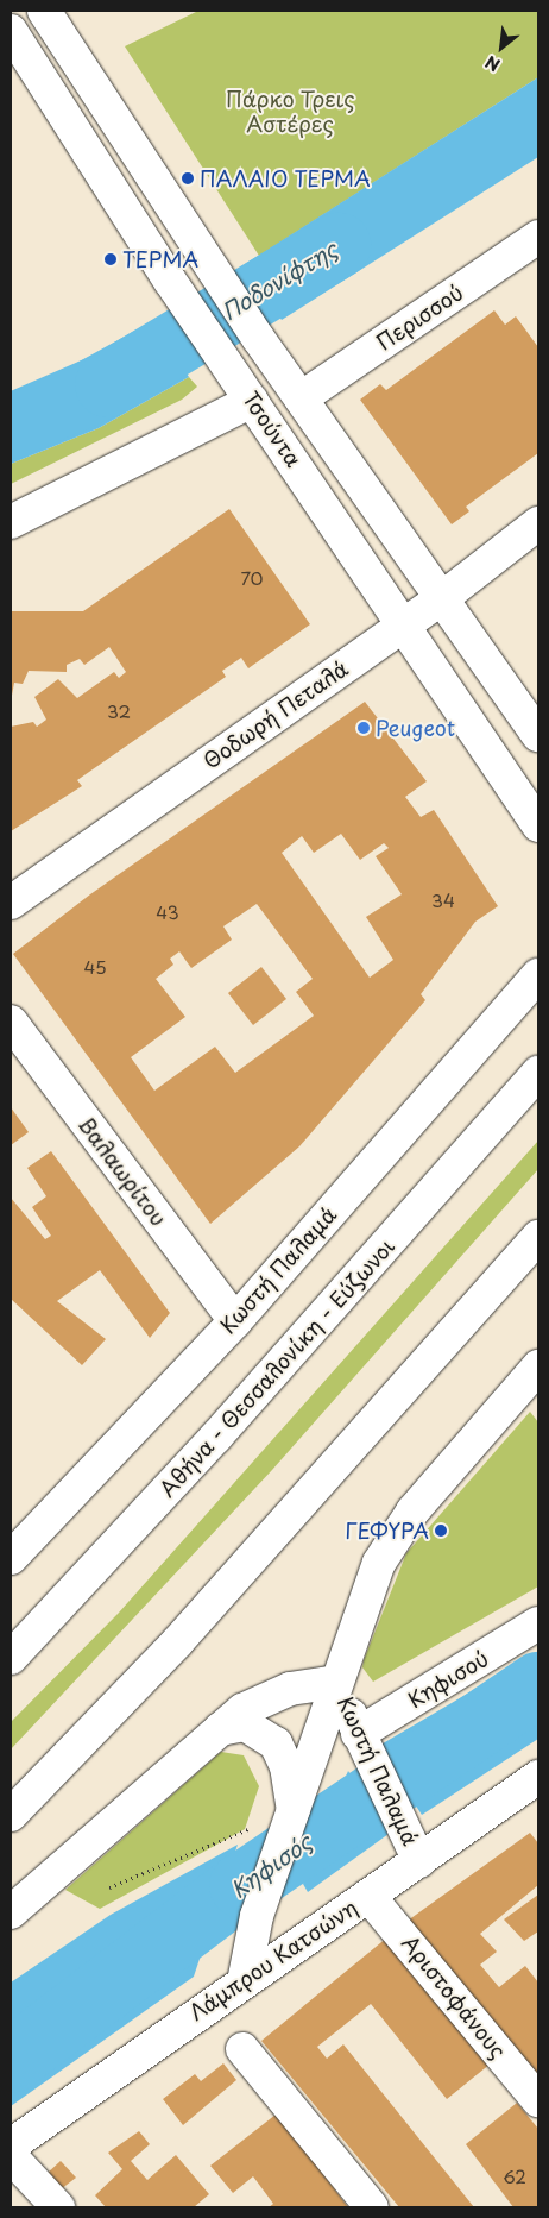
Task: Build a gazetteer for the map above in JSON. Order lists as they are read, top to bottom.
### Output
{
  "streets": {
    "main road": [
      "Περισσού",
      "Τσούντα",
      "Θοδωρή Πεταλά",
      "Βαλαωρίτου",
      "Κωστή Παλαμά",
      "Αθήνα - Θεσσαλονίκη - Εύζωνοι",
      "Κηφισού",
      "Λάμπρου Κατσώνη",
      "Αριστοφάνους"
    ]
  },
  "crossings": [
    ["Περισσού", "Τσούντα"],
    ["Τσούντα", "Θοδωρή Πεταλά"],
    ["Βαλαωρίτου", "Κωστή Παλαμά"],
    ["Κωστή Παλαμά", "Κηφισού"],
    ["Κωστή Παλαμά", "Λάμπρου Κατσώνη"],
    ["Λάμπρου Κατσώνη", "Αριστοφάνους"]
  ],
  "water": ["Ποδονίφτης", "Κηφισός"],
  "parks": ["Πάρκο Τρεις Αστέρες"],
  "places": [
    "ΠΑΛΑΙΟ ΤΕΡΜΑ",
    "ΤΕΡΜΑ",
    "Peugeot",
    "ΓΕΦΥΡΑ"
  ],
  "house_numbers": [
    "70",
    "32",
    "34",
    "43",
    "45",
    "62"
  ],
  "north": "bottom left"
}
